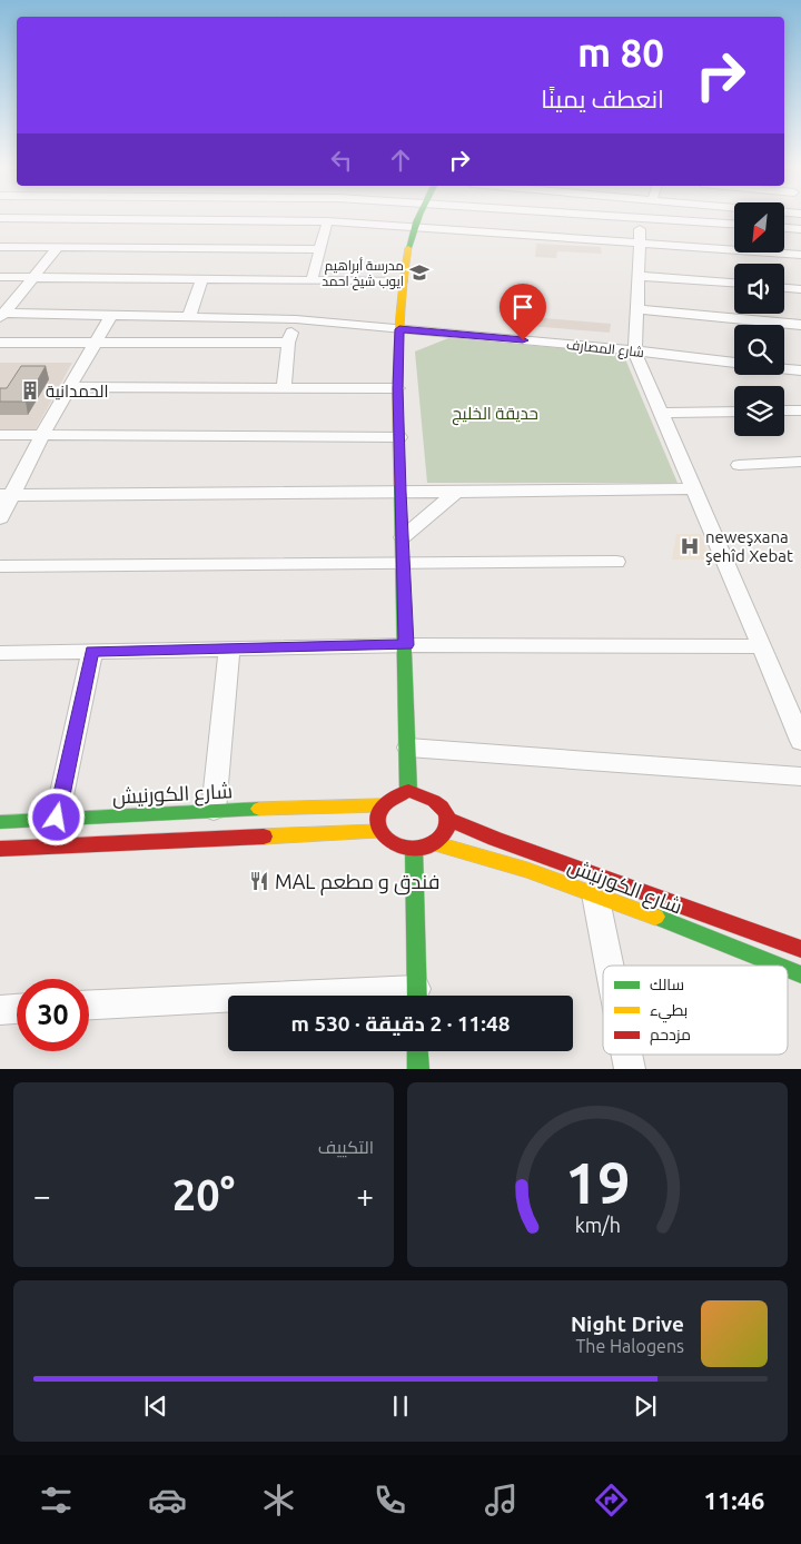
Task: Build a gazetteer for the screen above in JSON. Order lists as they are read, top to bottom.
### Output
{
  "streets": {
    "street": ["شارع المصارف", "شارع الكورنيش"]
  },
  "parks": ["حديقة الخليج"],
  "places": {
    "school or university": ["مدرسة أبراهيم ايوب شيخ احمد"],
    "building": ["الحمدانية"],
    "hospital": ["neweşxana şehîd Xebat"],
    "restaurant": ["MAL فندق و مطعم"]
  },
  "legend": ["سالك", "بطيء", "مزدحم"],
  "north": "bottom left",
  "page": {
    "turn": ["80 m", "انعطف يمينًا"],
    "limit": "30",
    "trip": "11:48 · 2 دقيقة · 530 m",
    "tile": "التكييف",
    "heat": ["−", "20°", "+"],
    "song": ["Night Drive", "The Halogens"],
    "tabs": "11:46",
    "gauge": ["19", "km/h"]
  }
}
